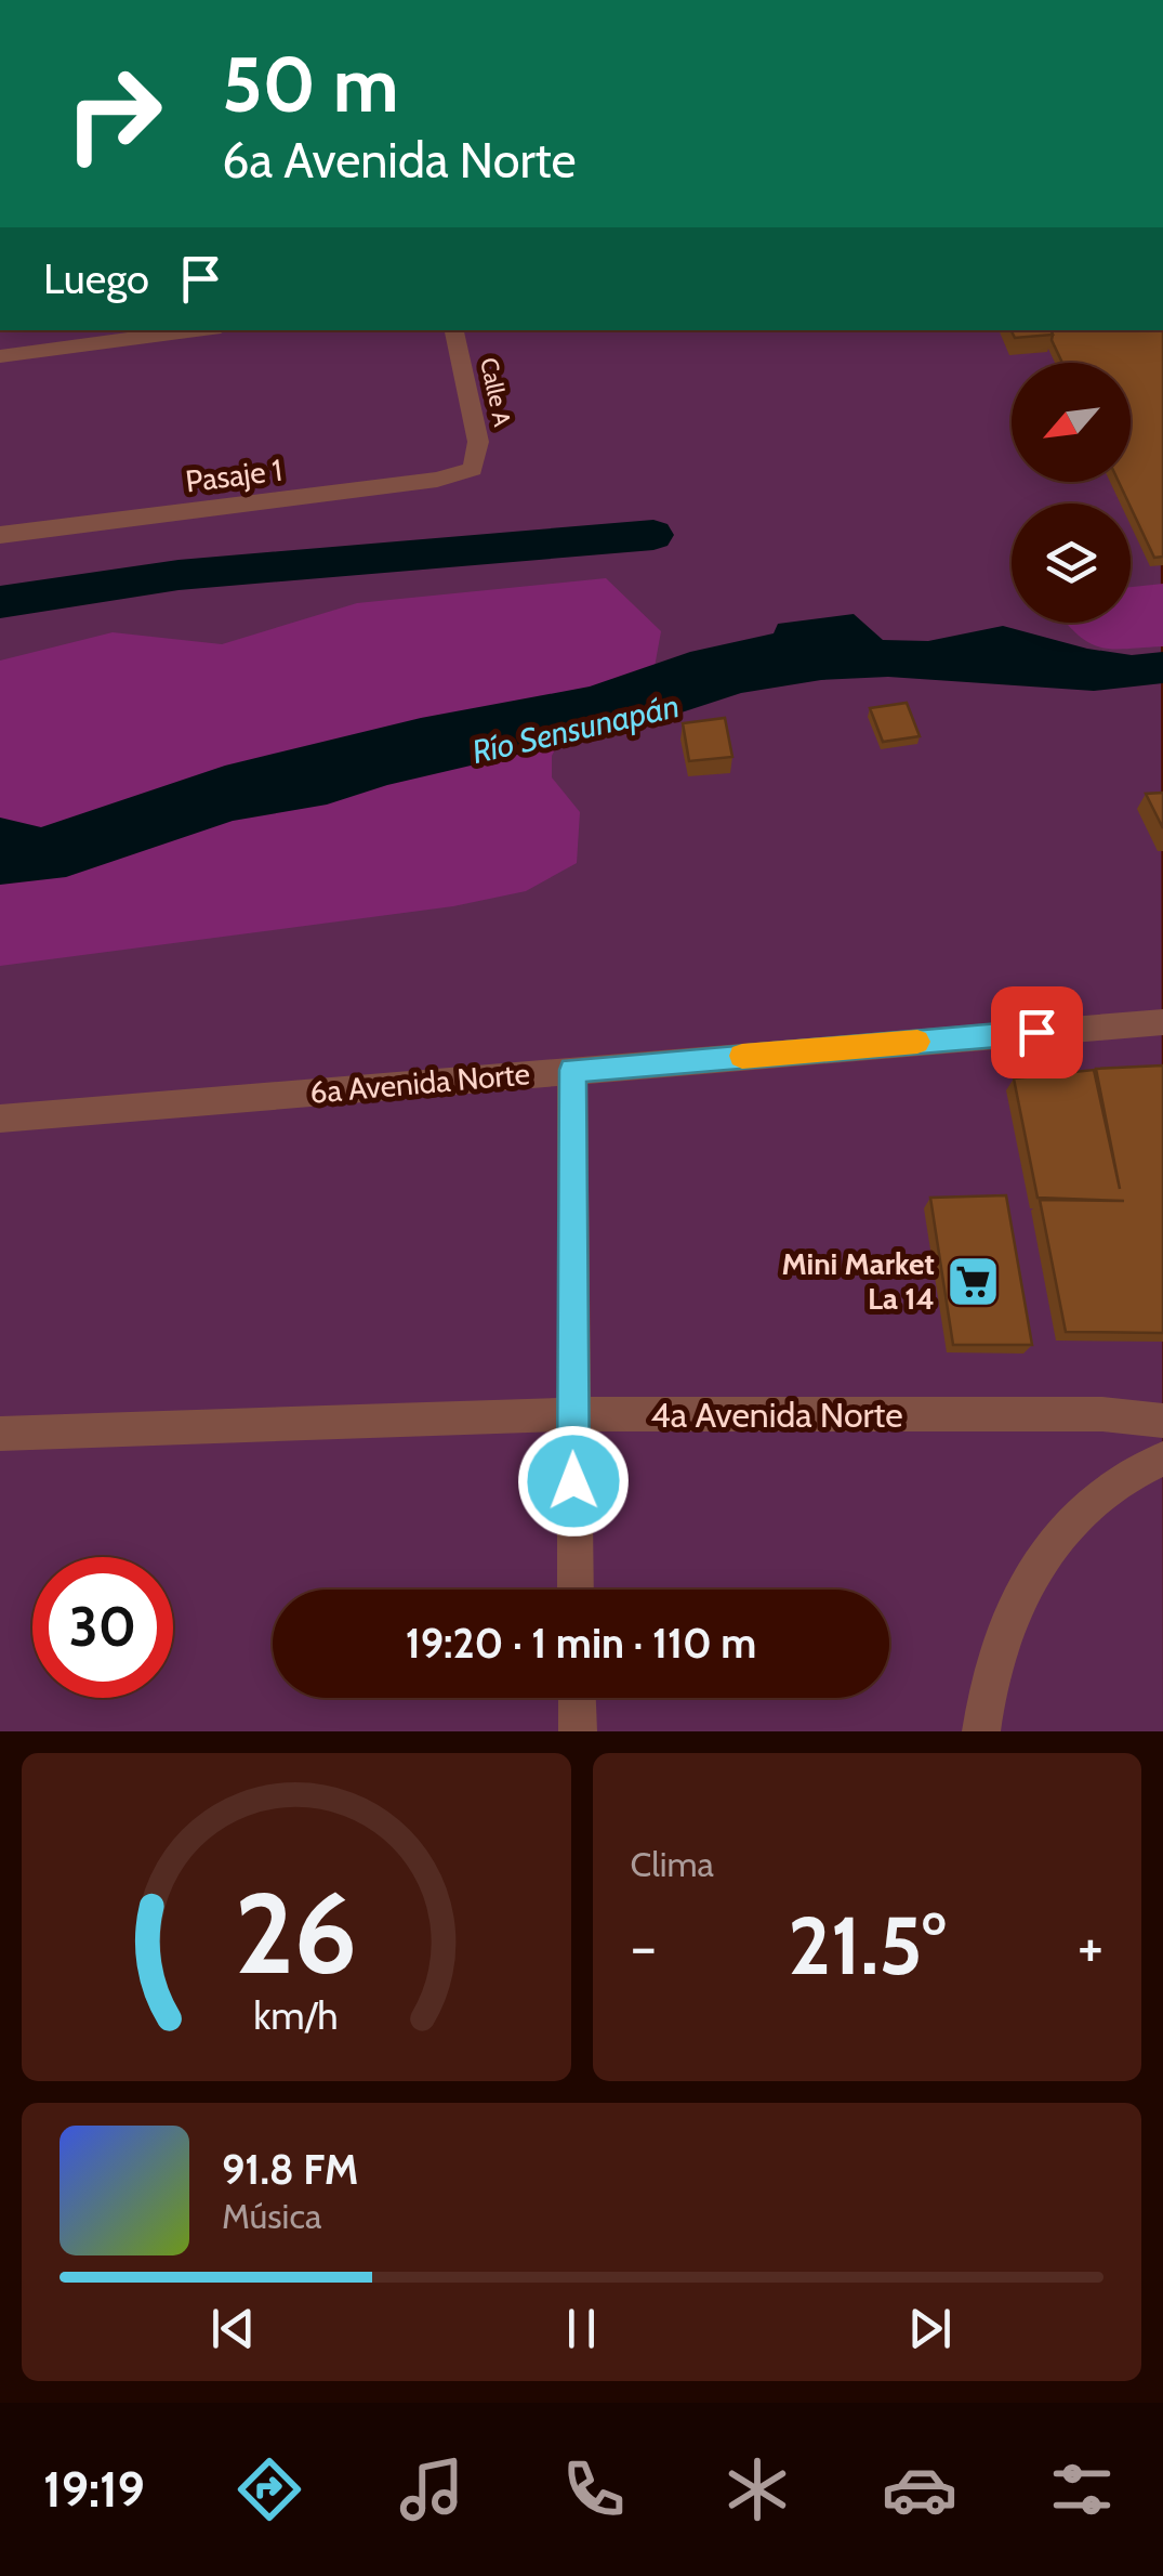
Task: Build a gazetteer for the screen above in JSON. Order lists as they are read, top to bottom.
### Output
{
  "streets": {
    "street": [
      "Calle A",
      "Pasaje 1",
      "6a Avenida Norte",
      "4a Avenida Norte"
    ]
  },
  "crossings": [
    ["Calle A", "Pasaje 1"]
  ],
  "water": ["Río Sensunapán"],
  "places": {
    "supermarket": ["Mini Market La 14"]
  },
  "north": "bottom left",
  "page": {
    "turn": ["50 m", "6a Avenida Norte"],
    "then": "Luego",
    "limit": "30",
    "trip": "19:20 · 1 min · 110 m",
    "tile": "Clima",
    "heat": ["−", "21.5°", "+"],
    "song": ["91.8 FM", "Música"],
    "tabs": "19:19",
    "gauge": ["26", "km/h"]
  }
}
